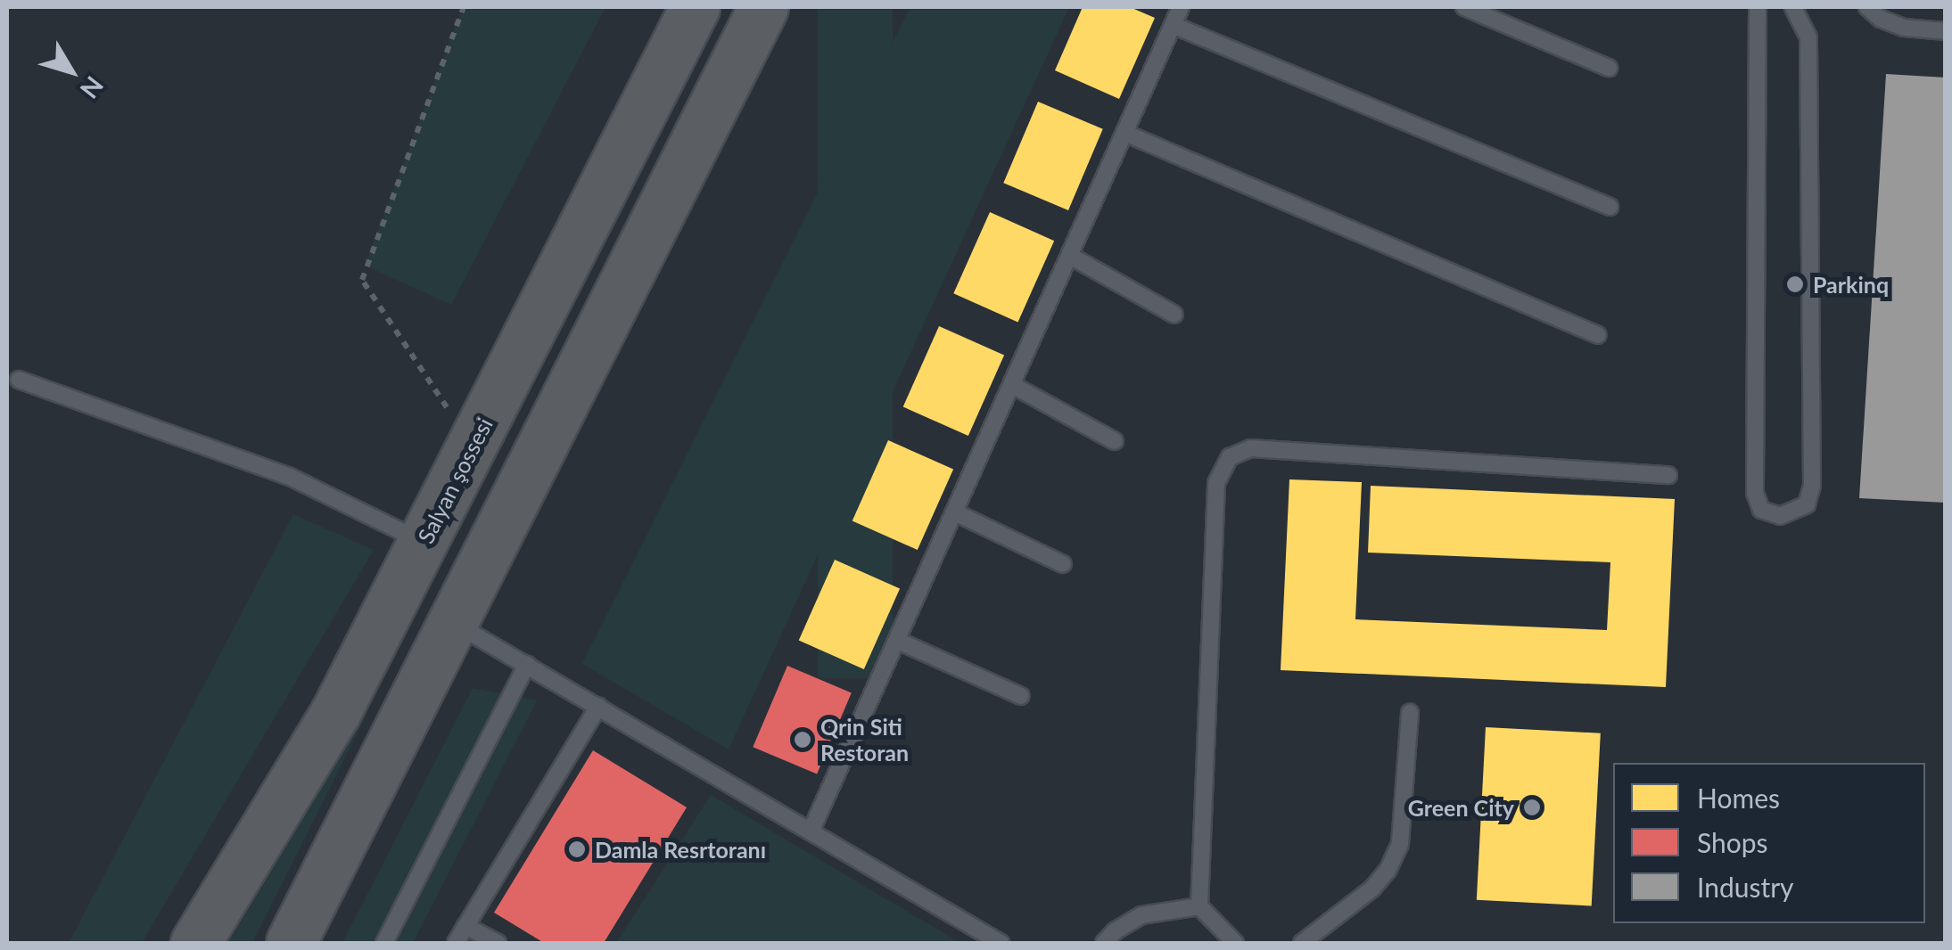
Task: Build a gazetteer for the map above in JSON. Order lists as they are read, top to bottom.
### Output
{
  "streets": {
    "highway": ["Salyan şossesi"]
  },
  "places": [
    "Parkinq",
    "Qrin Siti Restoran",
    "Green City",
    "Damla Resrtoranı"
  ],
  "legend": ["Homes", "Shops", "Industry"],
  "north": "bottom right"
}
